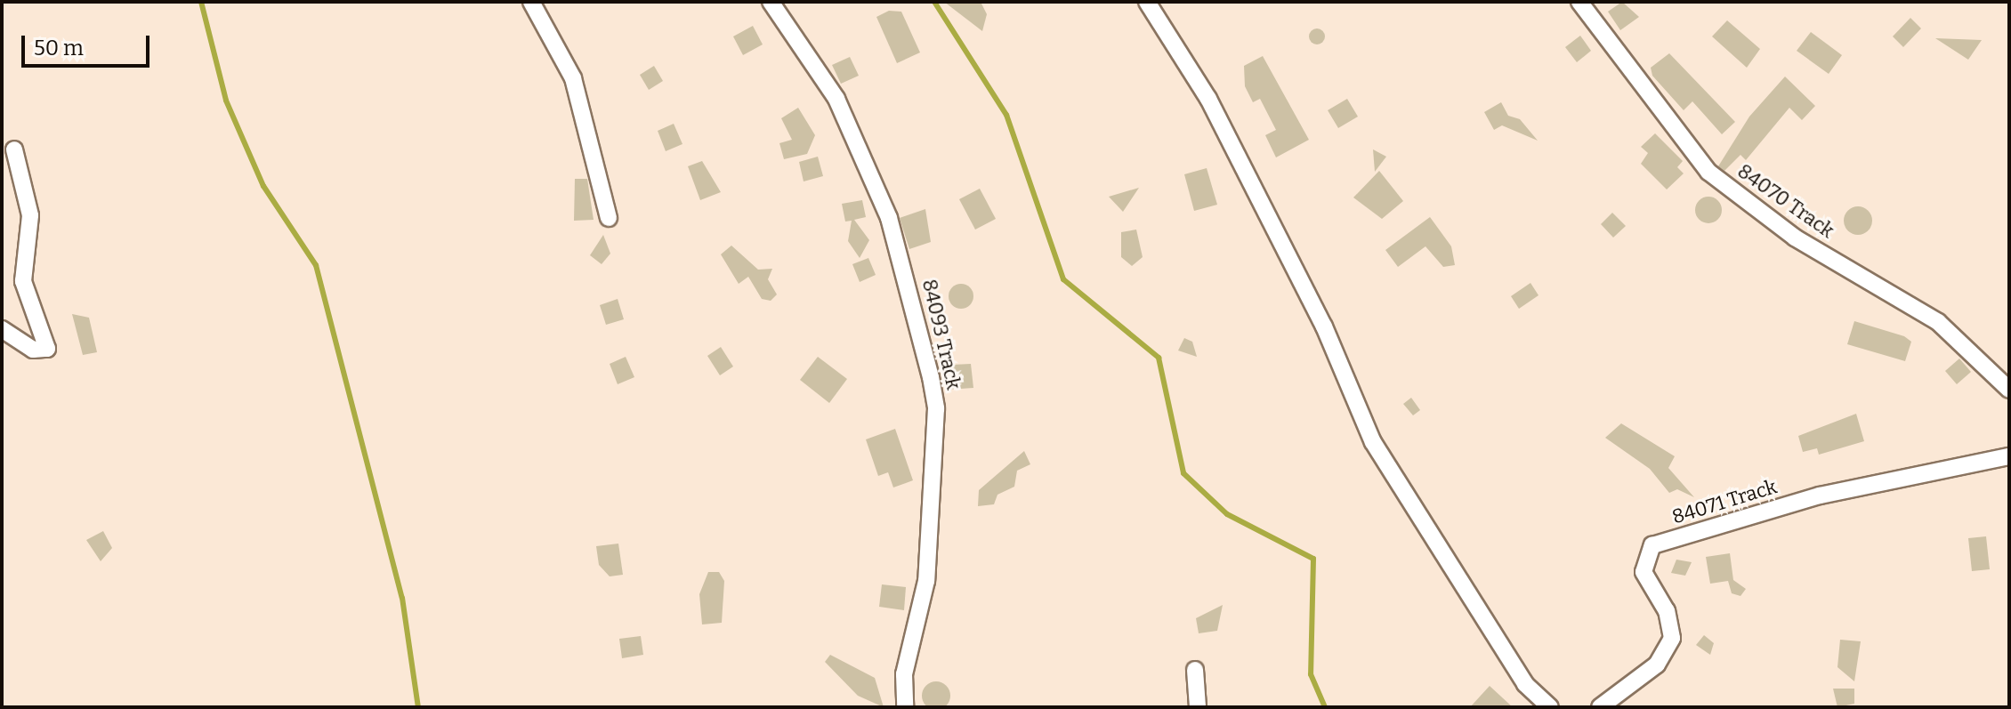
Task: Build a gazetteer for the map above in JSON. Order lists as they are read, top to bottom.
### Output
{
  "streets": {
    "street": ["84070 Track", "84093 Track", "84071 Track"]
  },
  "scale_bar": "50 m"
}
